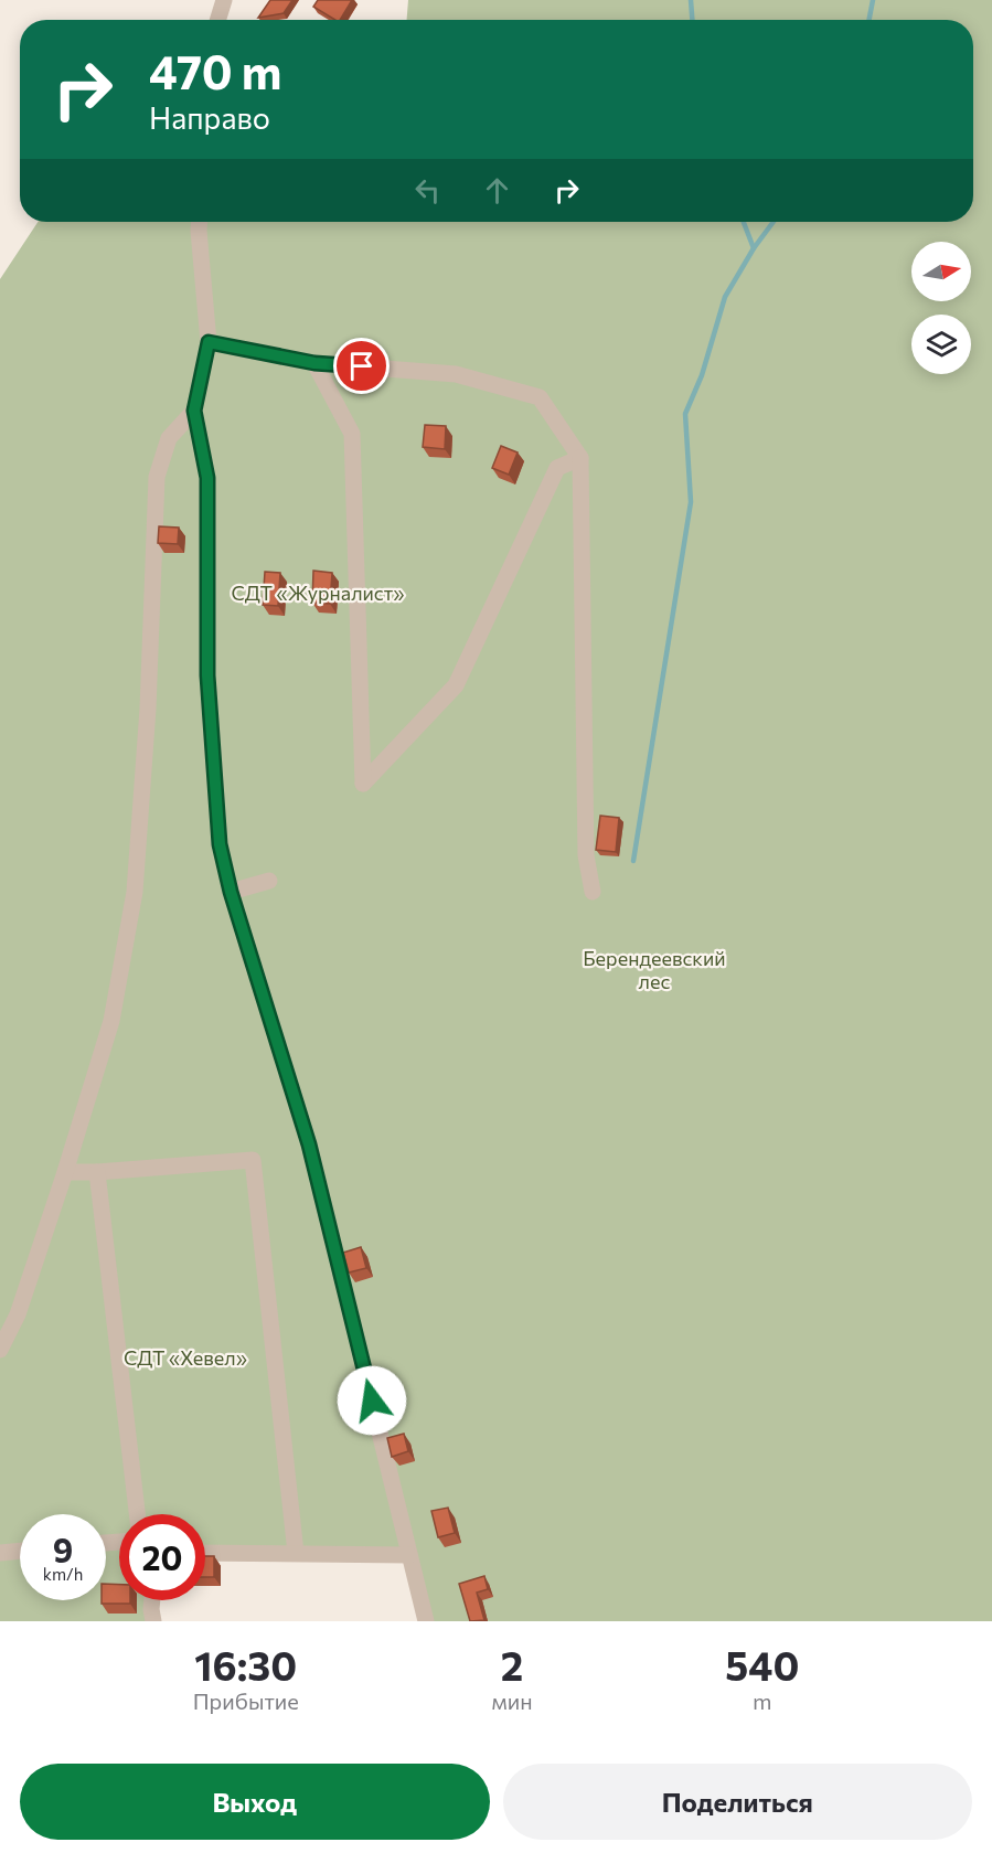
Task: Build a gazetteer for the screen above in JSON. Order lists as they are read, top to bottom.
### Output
{
  "parks": ["СДТ «Журналист»", "Берендеевский лес", "СДТ «Хевел»"],
  "north": "right",
  "page": {
    "turn": ["470 m", "Направо"],
    "speed": "9 km/h",
    "limit": "20",
    "eta": [
      "16:30",
      "Прибытие",
      "2",
      "мин",
      "540",
      "m"
    ],
    "buttons": ["Выход", "Поделиться"]
  }
}
